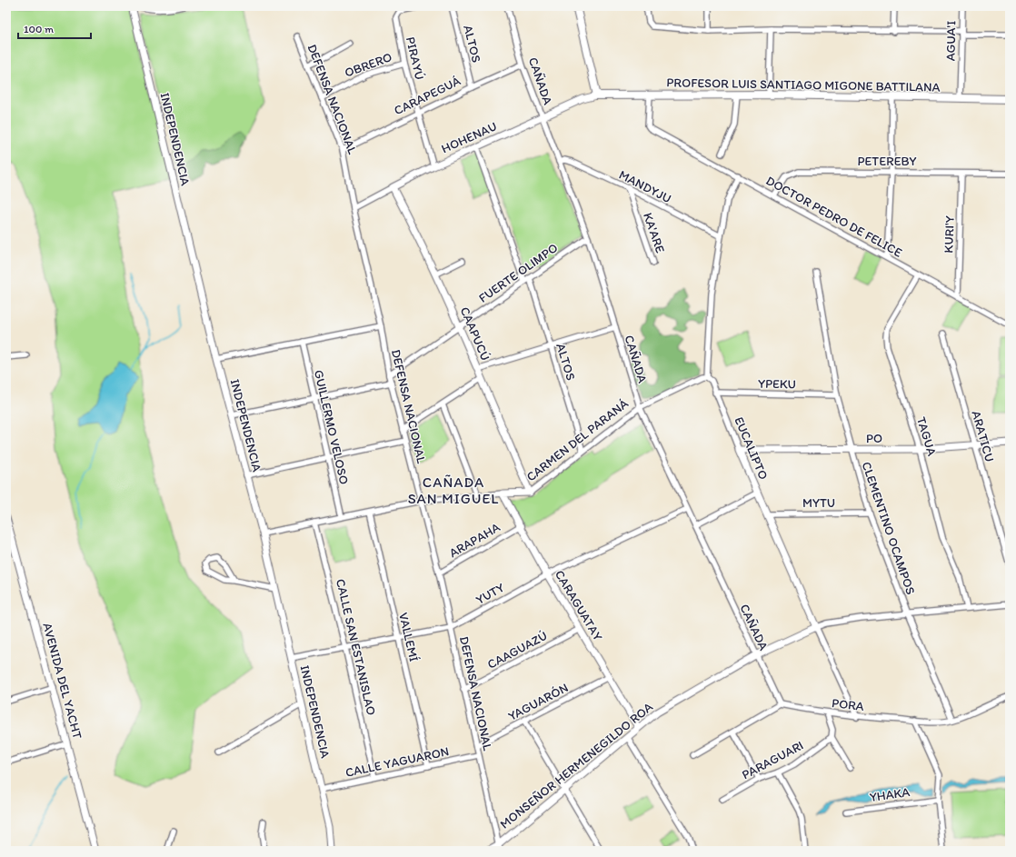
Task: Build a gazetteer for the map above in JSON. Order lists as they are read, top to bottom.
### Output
{
  "streets": {
    "main road": ["PROFESOR LUIS SANTIAGO MIGONE BATTILANA"],
    "street": [
      "AGUA'I",
      "ALTOS",
      "PIRAYÚ",
      "OBRERO",
      "CAÑADA",
      "CARAPEGUÁ",
      "DEFENSA NACIONAL",
      "HOHENAU",
      "INDEPENDENCIA",
      "PETEREBY",
      "MANDYJU",
      "DOCTOR PEDRO DE FELICE",
      "KA'ARE",
      "KURI'Y",
      "FUERTE OLIMPO",
      "CAAPUCÚ",
      "YPEKU",
      "GUILLERMO VELOSO",
      "TAGUA",
      "ARATICU",
      "PO",
      "CARMEN DEL PARANÁ",
      "EUCALIPTO",
      "MYTU",
      "CLEMENTINO OCAMPOS",
      "ARAPAHA",
      "YUTY",
      "CARAGUATAY",
      "VALLEMÍ",
      "CALLE SAN ESTANISLAO",
      "CAAGUAZÚ",
      "AVENIDA DEL YACHT",
      "YAGUARÓN",
      "PORA",
      "PARAGUARI",
      "CALLE YAGUARON",
      "MONSEÑOR HERMENEGILDO ROA",
      "YHAKA"
    ]
  },
  "crossings": [
    ["AGUA'I", "PROFESOR LUIS SANTIAGO MIGONE BATTILANA"],
    ["ALTOS", "CARAPEGUÁ"],
    ["ALTOS", "FUERTE OLIMPO"],
    ["ALTOS", "CARMEN DEL PARANÁ"],
    ["PIRAYÚ", "OBRERO"],
    ["PIRAYÚ", "CARAPEGUÁ"],
    ["PIRAYÚ", "HOHENAU"],
    ["OBRERO", "DEFENSA NACIONAL"],
    ["CAÑADA", "CARAPEGUÁ"],
    ["CAÑADA", "HOHENAU"],
    ["CAÑADA", "MANDYJU"],
    ["CAÑADA", "FUERTE OLIMPO"],
    ["CAÑADA", "CARMEN DEL PARANÁ"],
    ["CAÑADA", "YUTY"],
    ["CAÑADA", "PORA"],
    ["CAÑADA", "MONSEÑOR HERMENEGILDO ROA"],
    ["PROFESOR LUIS SANTIAGO MIGONE BATTILANA", "HOHENAU"],
    ["PROFESOR LUIS SANTIAGO MIGONE BATTILANA", "DOCTOR PEDRO DE FELICE"],
    ["CARAPEGUÁ", "DEFENSA NACIONAL"],
    ["DEFENSA NACIONAL", "HOHENAU"],
    ["DEFENSA NACIONAL", "FUERTE OLIMPO"],
    ["DEFENSA NACIONAL", "CARMEN DEL PARANÁ"],
    ["DEFENSA NACIONAL", "ARAPAHA"],
    ["DEFENSA NACIONAL", "YUTY"],
    ["DEFENSA NACIONAL", "CAAGUAZÚ"],
    ["DEFENSA NACIONAL", "YAGUARÓN"],
    ["DEFENSA NACIONAL", "CALLE YAGUARON"],
    ["DEFENSA NACIONAL", "MONSEÑOR HERMENEGILDO ROA"],
    ["HOHENAU", "CAAPUCÚ"],
    ["INDEPENDENCIA", "CARMEN DEL PARANÁ"],
    ["INDEPENDENCIA", "YUTY"],
    ["INDEPENDENCIA", "CALLE YAGUARON"],
    ["PETEREBY", "DOCTOR PEDRO DE FELICE"],
    ["PETEREBY", "KURI'Y"],
    ["MANDYJU", "KA'ARE"],
    ["DOCTOR PEDRO DE FELICE", "KURI'Y"],
    ["DOCTOR PEDRO DE FELICE", "TAGUA"],
    ["FUERTE OLIMPO", "CAAPUCÚ"],
    ["CAAPUCÚ", "CARMEN DEL PARANÁ"],
    ["YPEKU", "EUCALIPTO"],
    ["YPEKU", "CLEMENTINO OCAMPOS"],
    ["GUILLERMO VELOSO", "CARMEN DEL PARANÁ"],
    ["TAGUA", "PO"],
    ["TAGUA", "MONSEÑOR HERMENEGILDO ROA"],
    ["ARATICU", "PO"],
    ["PO", "EUCALIPTO"],
    ["PO", "CLEMENTINO OCAMPOS"],
    ["CARMEN DEL PARANÁ", "EUCALIPTO"],
    ["CARMEN DEL PARANÁ", "CARAGUATAY"],
    ["CARMEN DEL PARANÁ", "VALLEMÍ"],
    ["CARMEN DEL PARANÁ", "CALLE SAN ESTANISLAO"],
    ["EUCALIPTO", "MYTU"],
    ["EUCALIPTO", "PORA"],
    ["EUCALIPTO", "MONSEÑOR HERMENEGILDO ROA"],
    ["MYTU", "CLEMENTINO OCAMPOS"],
    ["CLEMENTINO OCAMPOS", "PORA"],
    ["CLEMENTINO OCAMPOS", "MONSEÑOR HERMENEGILDO ROA"],
    ["ARAPAHA", "CARAGUATAY"],
    ["YUTY", "CARAGUATAY"],
    ["YUTY", "VALLEMÍ"],
    ["YUTY", "CALLE SAN ESTANISLAO"],
    ["CARAGUATAY", "CAAGUAZÚ"],
    ["CARAGUATAY", "YAGUARÓN"],
    ["CARAGUATAY", "MONSEÑOR HERMENEGILDO ROA"],
    ["VALLEMÍ", "CALLE YAGUARON"],
    ["CALLE SAN ESTANISLAO", "CALLE YAGUARON"]
  ],
  "districts": ["CAÑADA SAN MIGUEL"],
  "scale_bar": "100 m"
}
